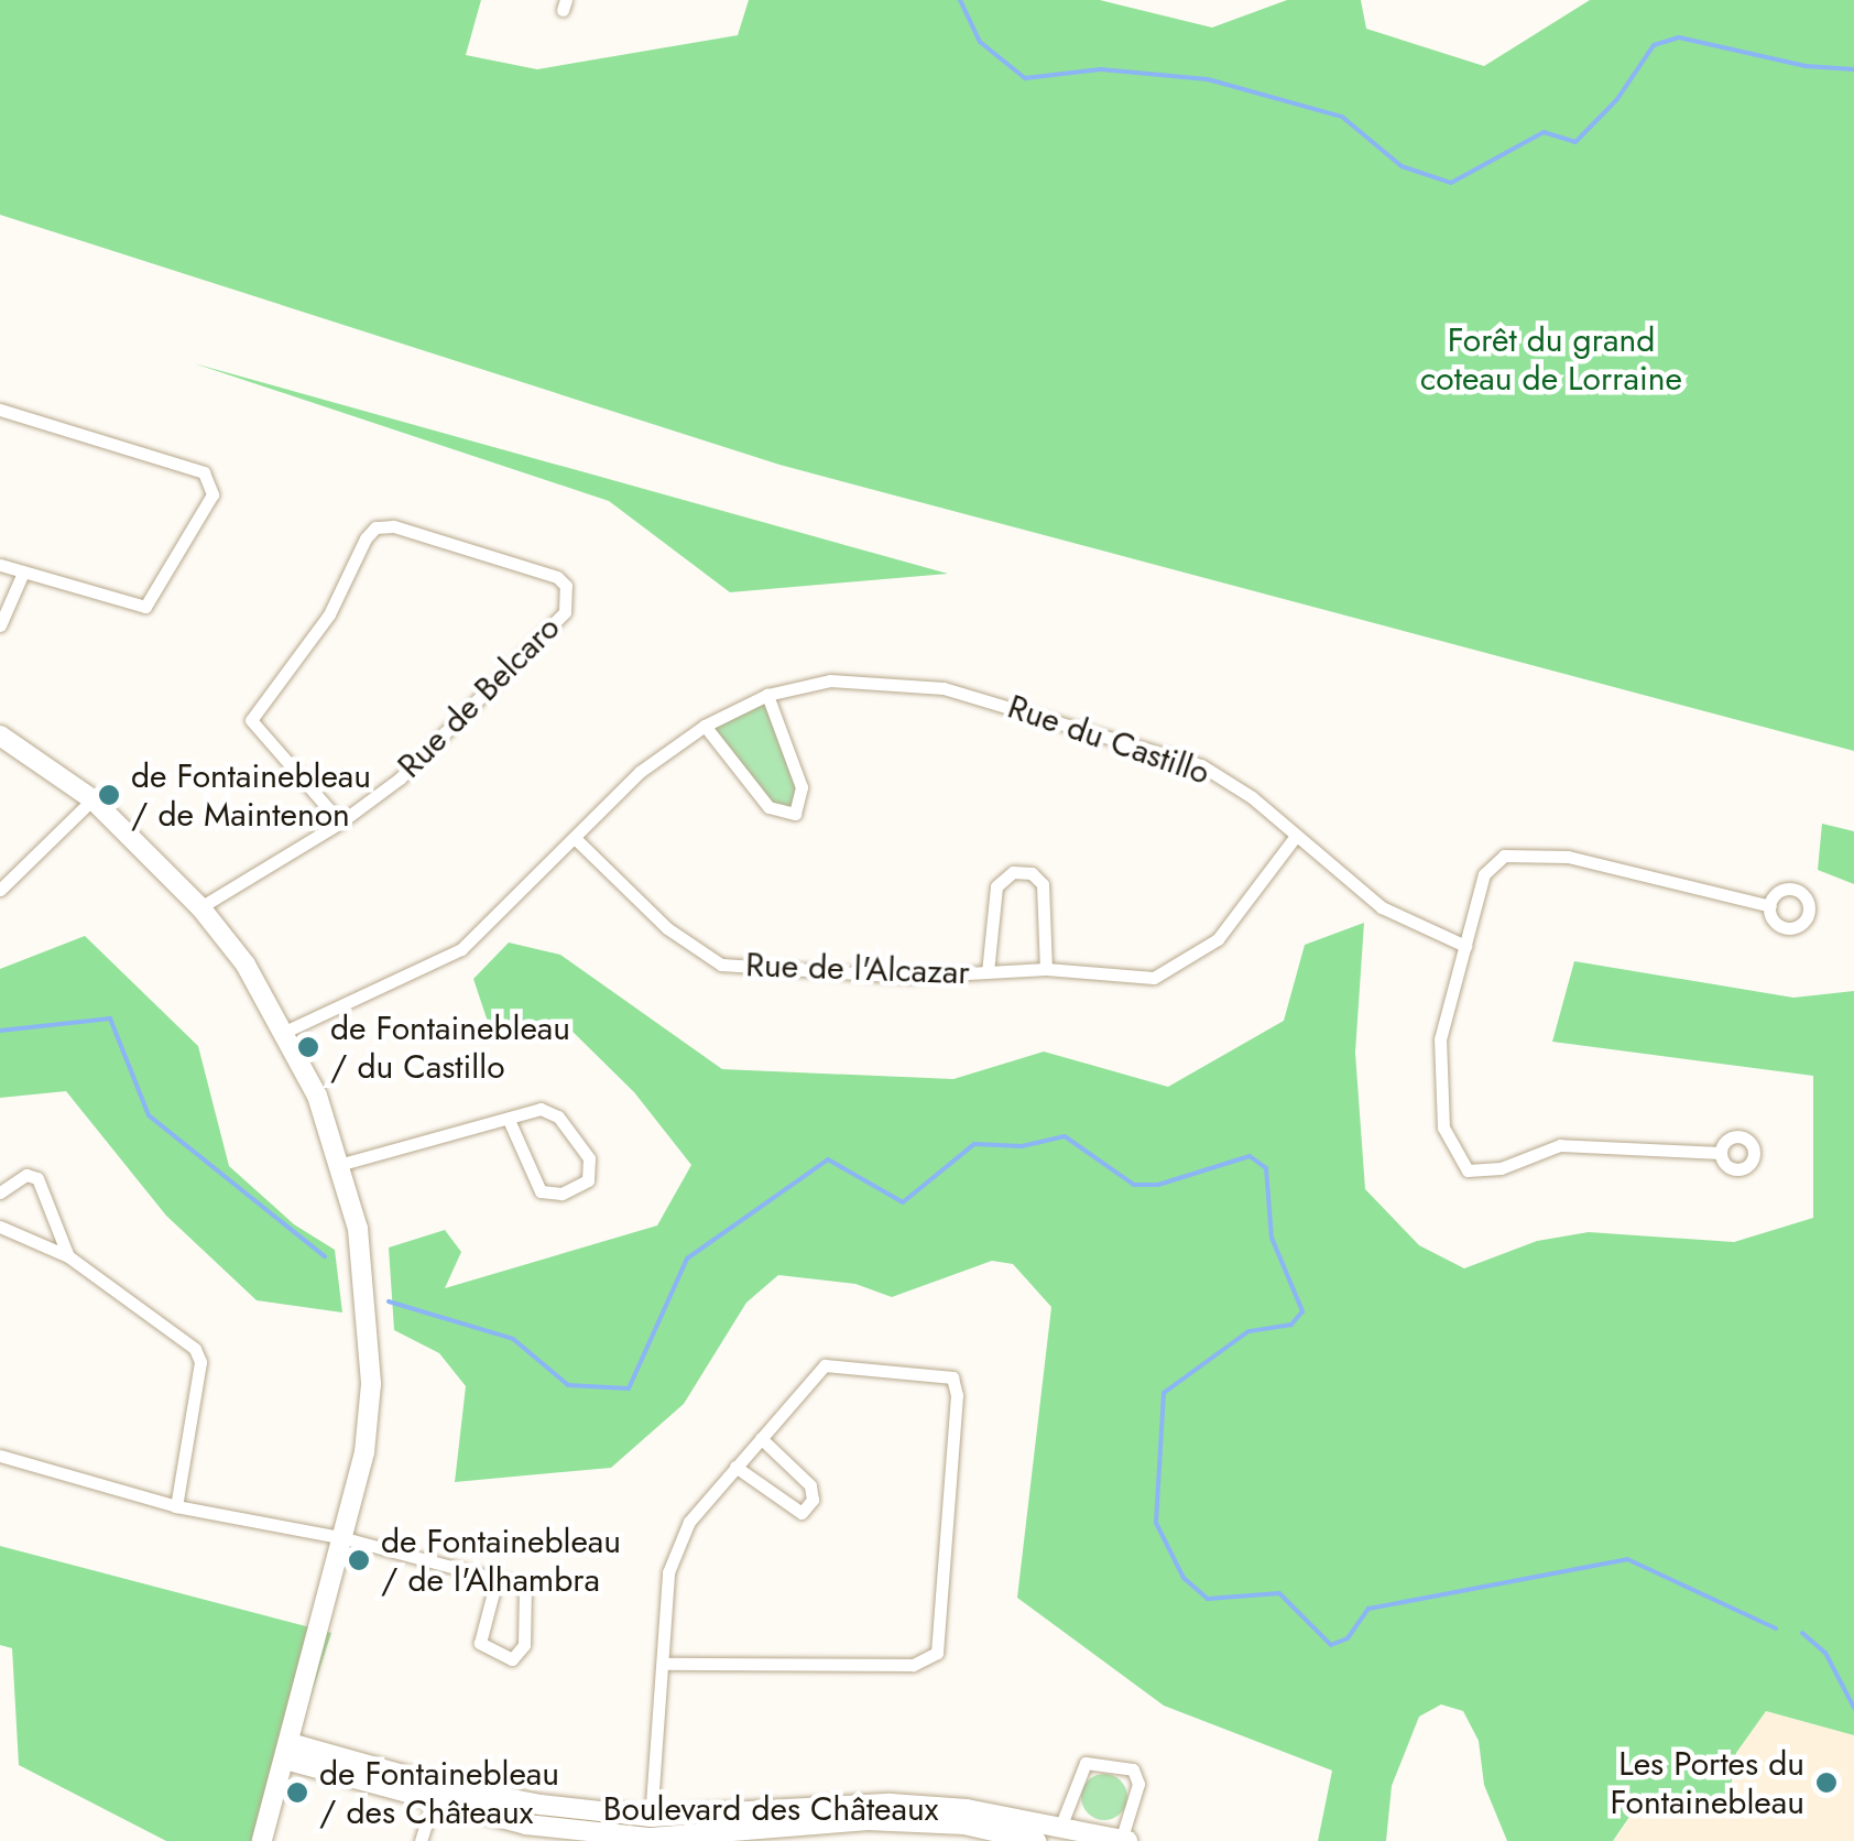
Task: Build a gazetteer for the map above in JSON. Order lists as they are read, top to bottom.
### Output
{
  "streets": {
    "street": [
      "Rue de Belcaro",
      "Rue du Castillo",
      "Rue de l'Alcazar",
      "Boulevard des Châteaux"
    ]
  },
  "crossings": [
    ["Rue du Castillo", "Rue de l'Alcazar"]
  ],
  "parks": ["Forêt du grand coteau de Lorraine"],
  "places": [
    "de Fontainebleau / de Maintenon",
    "de Fontainebleau / du Castillo",
    "de Fontainebleau / de l'Alhambra",
    "Les Portes du Fontainebleau",
    "de Fontainebleau / des Châteaux"
  ]
}
